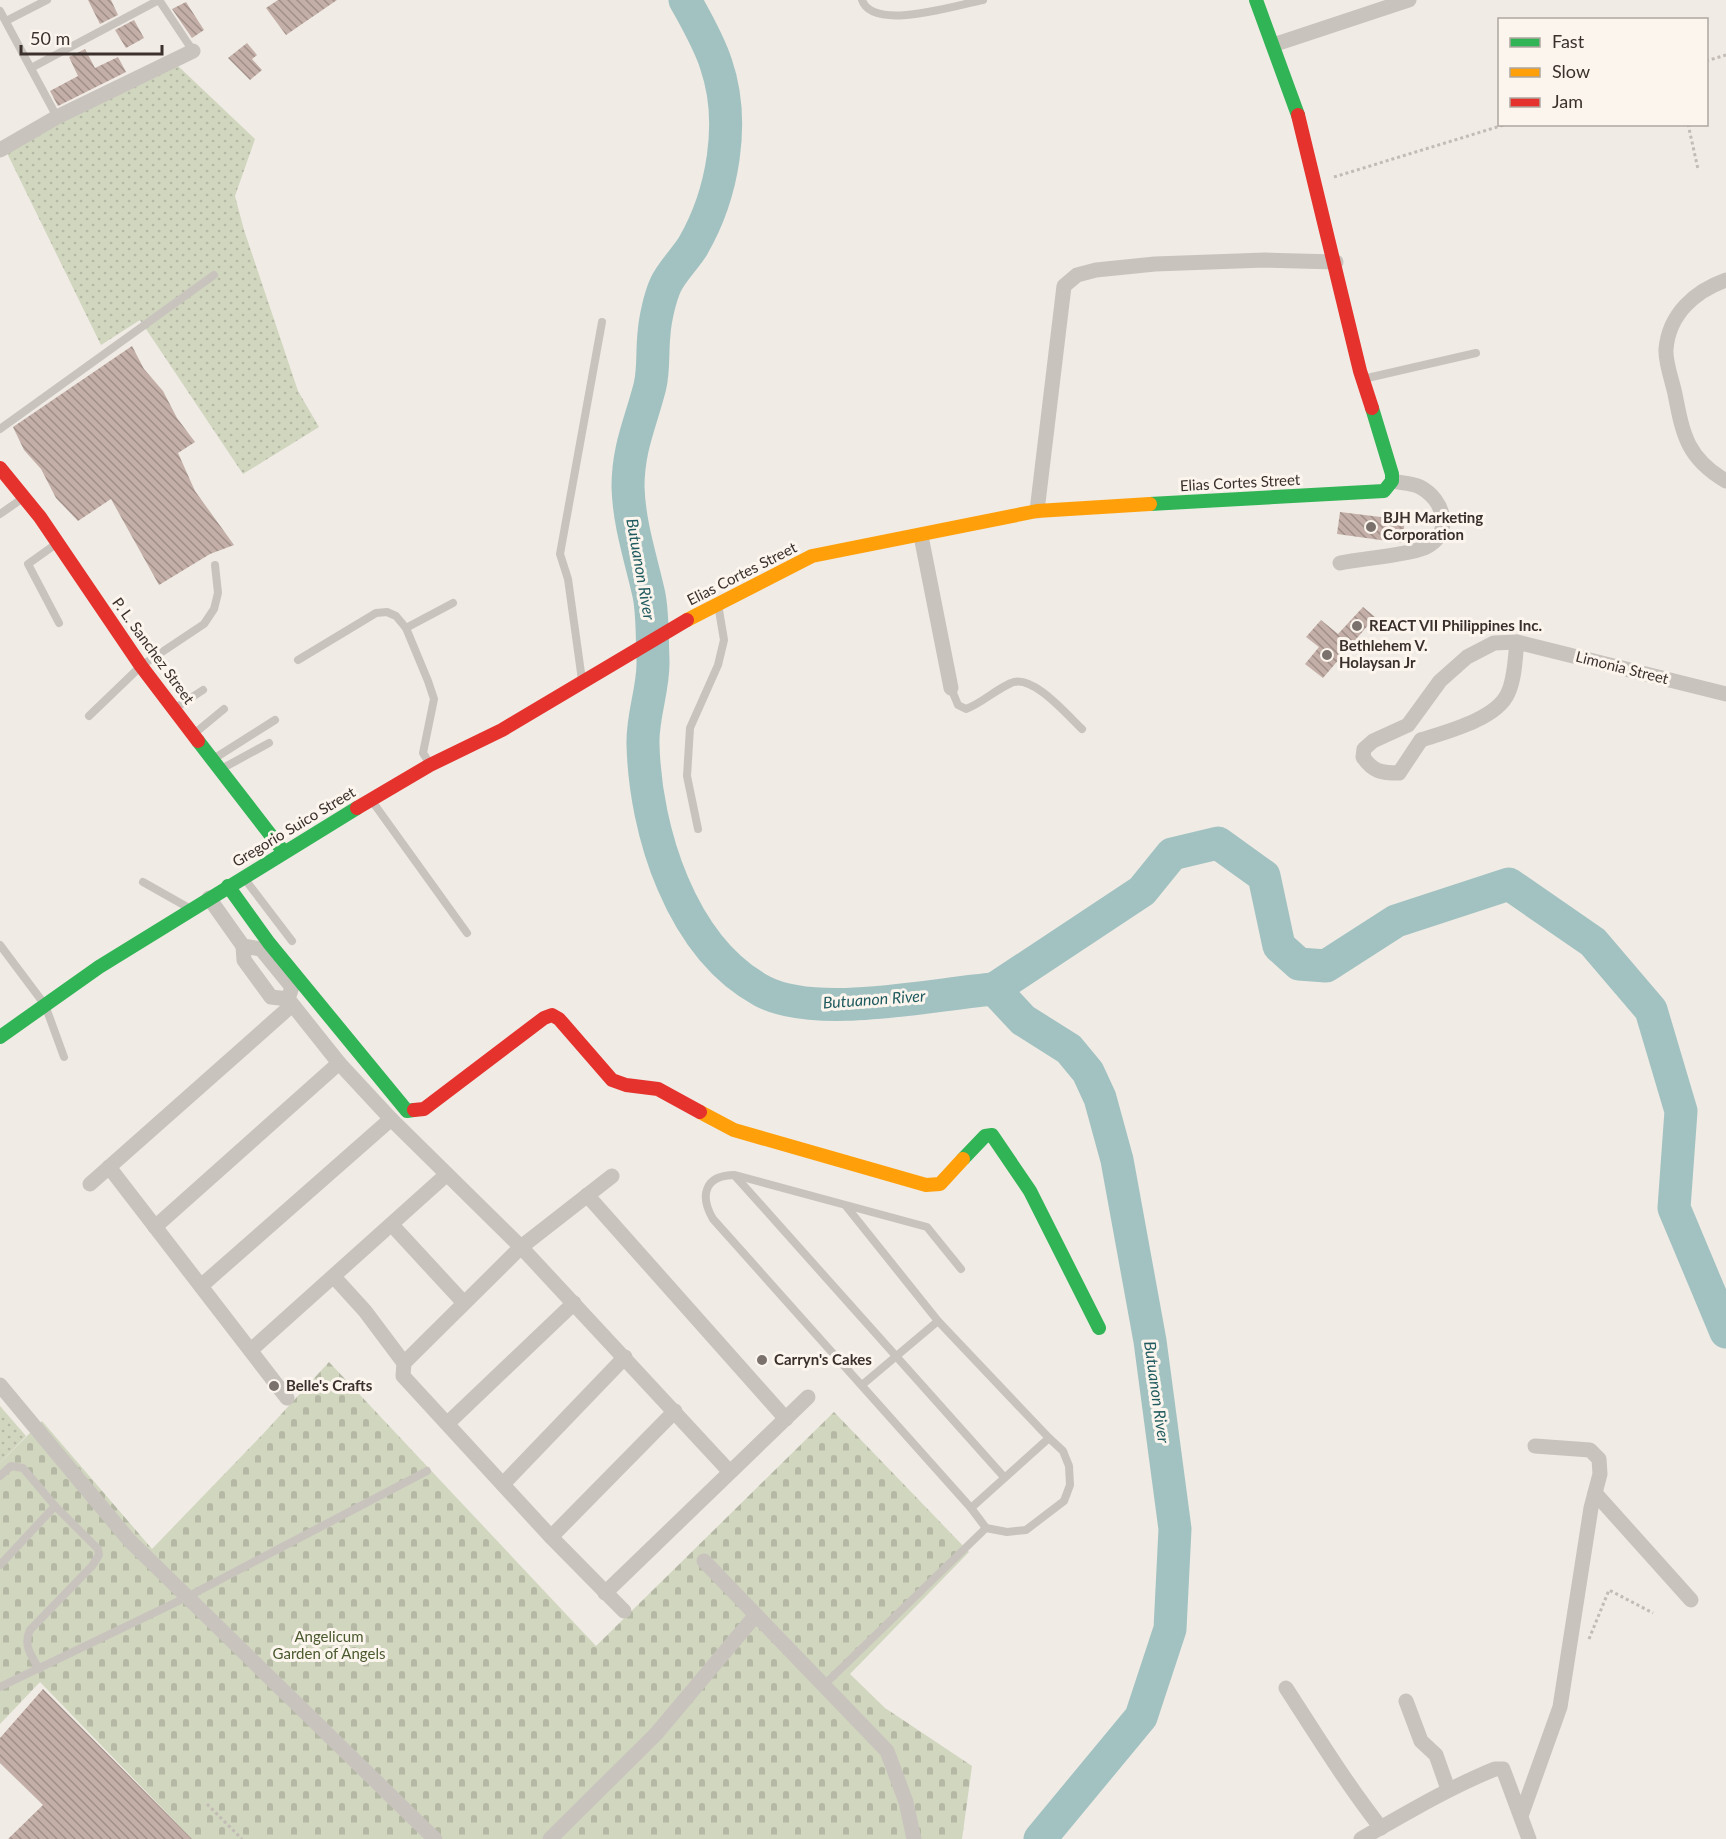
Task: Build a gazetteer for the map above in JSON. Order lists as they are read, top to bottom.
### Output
{
  "streets": {
    "street": [
      "Elias Cortes Street",
      "P. L. Sanchez Street",
      "Limonia Street",
      "Gregorio Suico Street"
    ]
  },
  "crossings": [
    ["Elias Cortes Street", "Gregorio Suico Street"],
    ["P. L. Sanchez Street", "Gregorio Suico Street"]
  ],
  "water": ["Butuanon River"],
  "parks": ["Angelicum Garden of Angels"],
  "places": [
    "BJH Marketing Corporation",
    "REACT VII Philippines Inc.",
    "Bethlehem V. Holaysan Jr",
    "Carryn's Cakes",
    "Belle's Crafts"
  ],
  "legend": ["Fast", "Slow", "Jam"],
  "scale_bar": "50 m"
}
